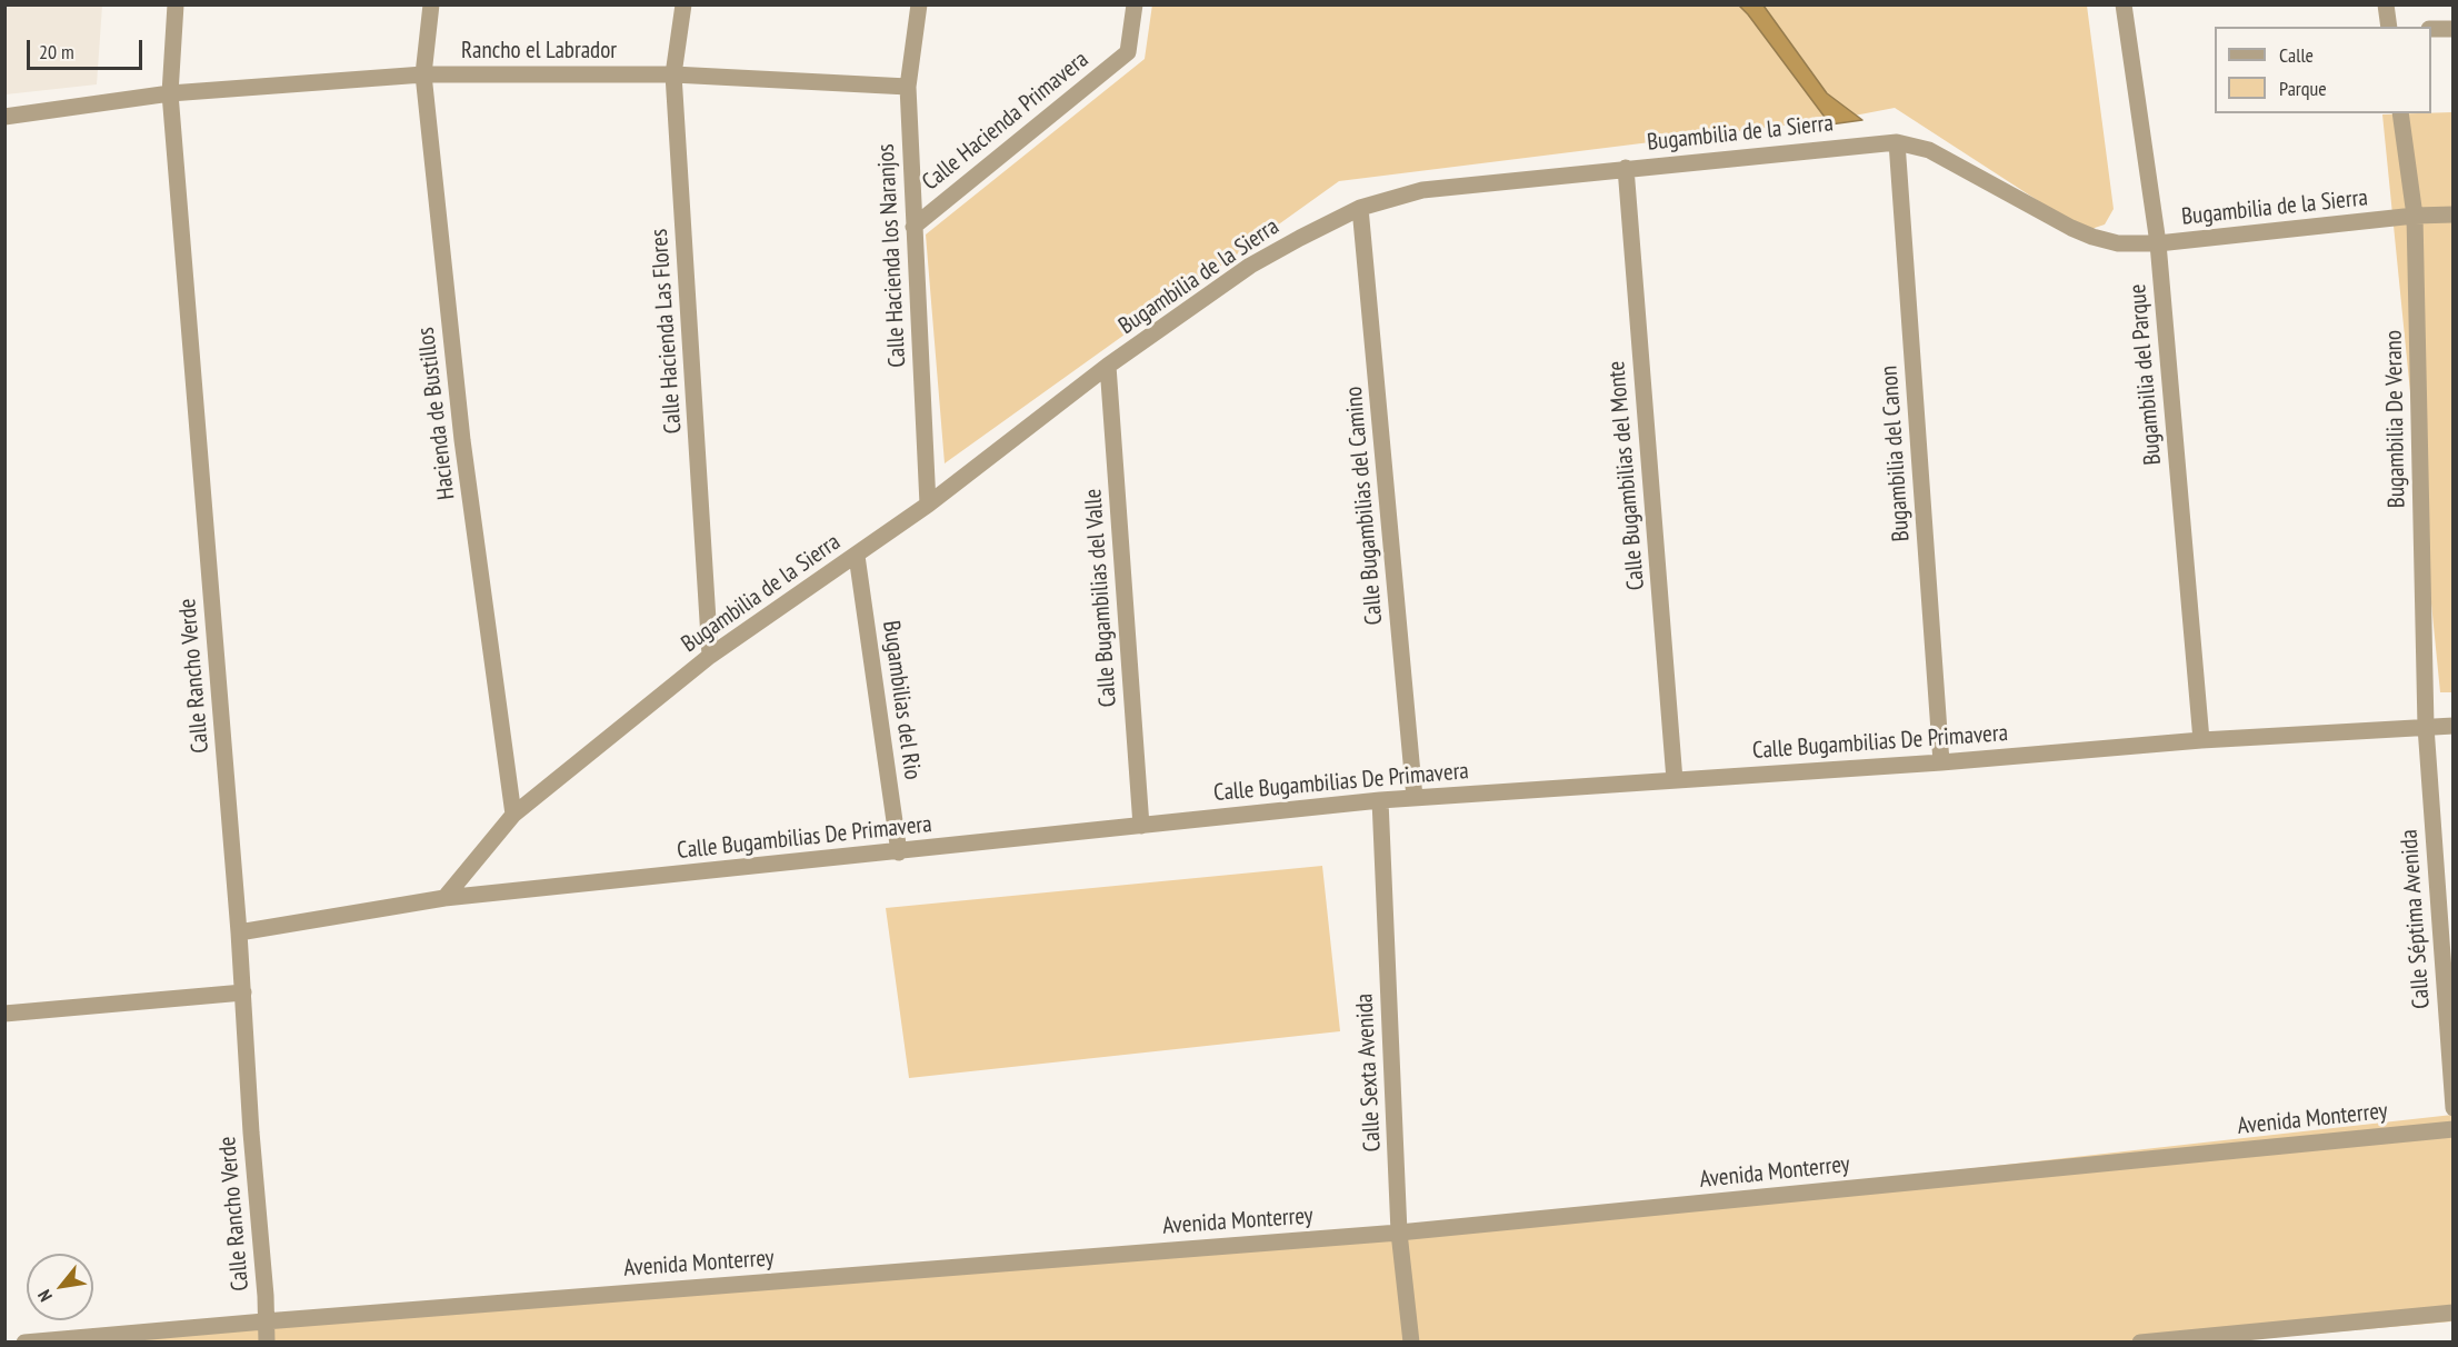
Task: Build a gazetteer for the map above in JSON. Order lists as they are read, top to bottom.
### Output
{
  "streets": {
    "street": [
      "Rancho el Labrador",
      "Calle Hacienda Primavera",
      "Bugambilia de la Sierra",
      "Calle Hacienda los Naranjos",
      "Calle Hacienda Las Flores",
      "Bugambilia del Parque",
      "Hacienda de Bustillos",
      "Bugambilia De Verano",
      "Bugambilia del Canon",
      "Calle Bugambilias del Monte",
      "Calle Bugambilias del Camino",
      "Calle Bugambilias del Valle",
      "Calle Rancho Verde",
      "Bugambilias del Rio",
      "Calle Bugambilias De Primavera",
      "Calle Séptima Avenida",
      "Calle Sexta Avenida",
      "Avenida Monterrey"
    ]
  },
  "crossings": [
    ["Rancho el Labrador", "Calle Hacienda los Naranjos"],
    ["Rancho el Labrador", "Calle Hacienda Las Flores"],
    ["Rancho el Labrador", "Hacienda de Bustillos"],
    ["Rancho el Labrador", "Calle Rancho Verde"],
    ["Calle Hacienda Primavera", "Calle Hacienda los Naranjos"],
    ["Bugambilia de la Sierra", "Calle Hacienda los Naranjos"],
    ["Bugambilia de la Sierra", "Calle Hacienda Las Flores"],
    ["Bugambilia de la Sierra", "Bugambilia del Parque"],
    ["Bugambilia de la Sierra", "Hacienda de Bustillos"],
    ["Bugambilia de la Sierra", "Bugambilia De Verano"],
    ["Bugambilia de la Sierra", "Bugambilia del Canon"],
    ["Bugambilia de la Sierra", "Calle Bugambilias del Monte"],
    ["Bugambilia de la Sierra", "Calle Bugambilias del Camino"],
    ["Bugambilia de la Sierra", "Calle Bugambilias del Valle"],
    ["Bugambilia de la Sierra", "Bugambilias del Rio"],
    ["Bugambilia de la Sierra", "Calle Bugambilias De Primavera"],
    ["Bugambilia del Parque", "Calle Bugambilias De Primavera"],
    ["Bugambilia De Verano", "Calle Bugambilias De Primavera"],
    ["Bugambilia De Verano", "Calle Séptima Avenida"],
    ["Bugambilia del Canon", "Calle Bugambilias De Primavera"],
    ["Calle Bugambilias del Monte", "Calle Bugambilias De Primavera"],
    ["Calle Bugambilias del Camino", "Calle Bugambilias De Primavera"],
    ["Calle Bugambilias del Valle", "Calle Bugambilias De Primavera"],
    ["Calle Rancho Verde", "Calle Bugambilias De Primavera"],
    ["Calle Rancho Verde", "Avenida Monterrey"],
    ["Bugambilias del Rio", "Calle Bugambilias De Primavera"],
    ["Calle Bugambilias De Primavera", "Calle Séptima Avenida"],
    ["Calle Bugambilias De Primavera", "Calle Sexta Avenida"],
    ["Calle Sexta Avenida", "Avenida Monterrey"]
  ],
  "legend": ["Calle", "Parque"],
  "scale_bar": "20 m",
  "north": "bottom left"
}
